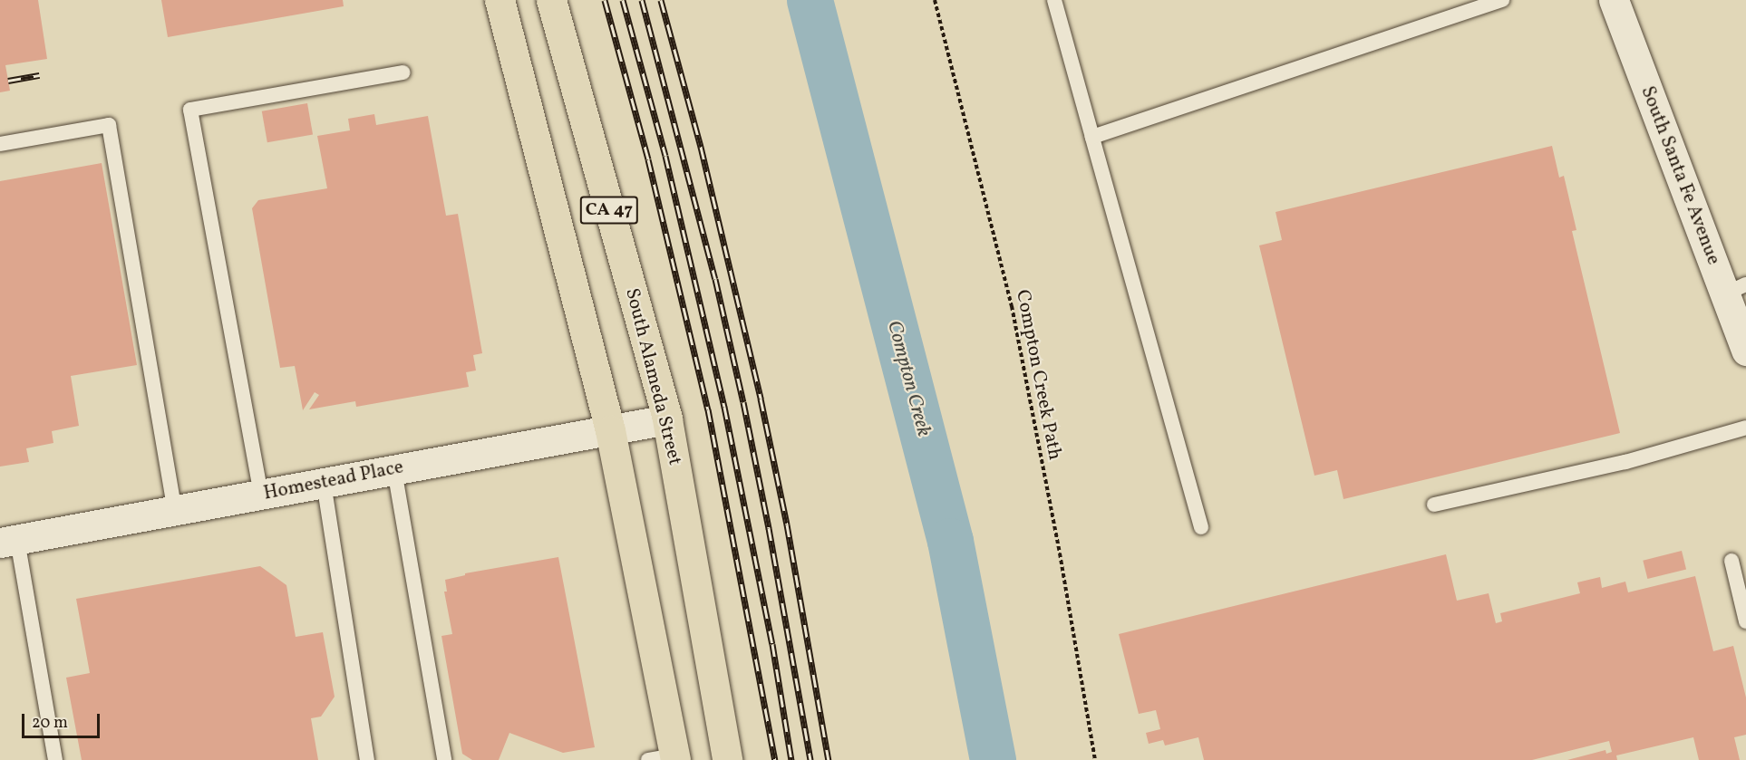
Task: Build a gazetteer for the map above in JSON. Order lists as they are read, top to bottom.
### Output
{
  "streets": {
    "main road": ["CA 47", "South Alameda Street"],
    "street": ["South Santa Fe Avenue", "Homestead Place"],
    "path": ["Compton Creek Path"]
  },
  "crossings": [
    ["CA 47", "Homestead Place"],
    ["South Alameda Street", "Homestead Place"]
  ],
  "water": ["Compton Creek"],
  "scale_bar": "20 m"
}
